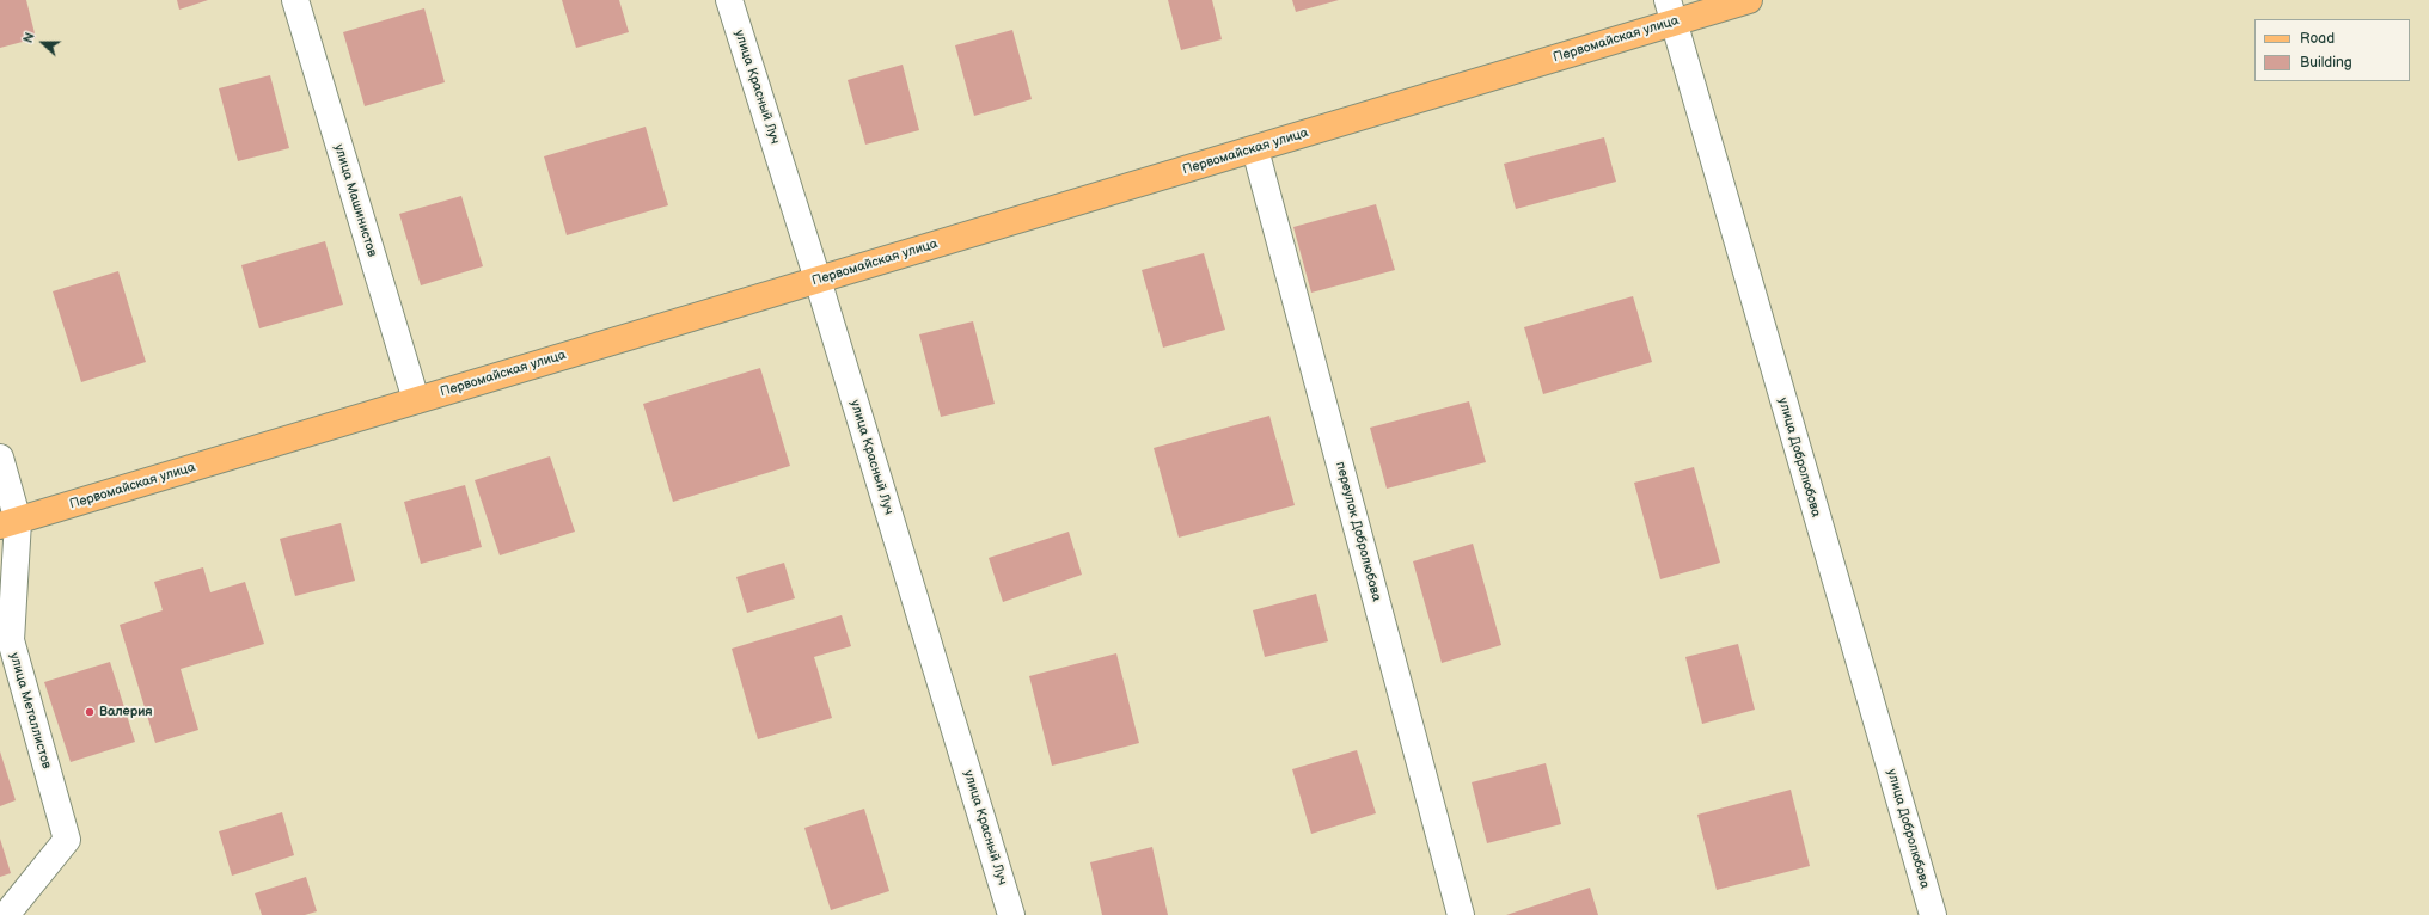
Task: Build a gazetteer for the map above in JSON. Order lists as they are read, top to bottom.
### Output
{
  "streets": {
    "main road": ["Первомайская улица"],
    "street": [
      "улица Красный Луч",
      "улица Машинистов",
      "улица Добролюбова",
      "переулок Добролюбова",
      "улица Металлистов"
    ]
  },
  "crossings": [
    ["Первомайская улица", "улица Красный Луч"],
    ["Первомайская улица", "улица Машинистов"],
    ["Первомайская улица", "улица Добролюбова"],
    ["Первомайская улица", "переулок Добролюбова"],
    ["Первомайская улица", "улица Металлистов"]
  ],
  "places": ["Валерия"],
  "legend": ["Road", "Building"],
  "north": "left"
}
